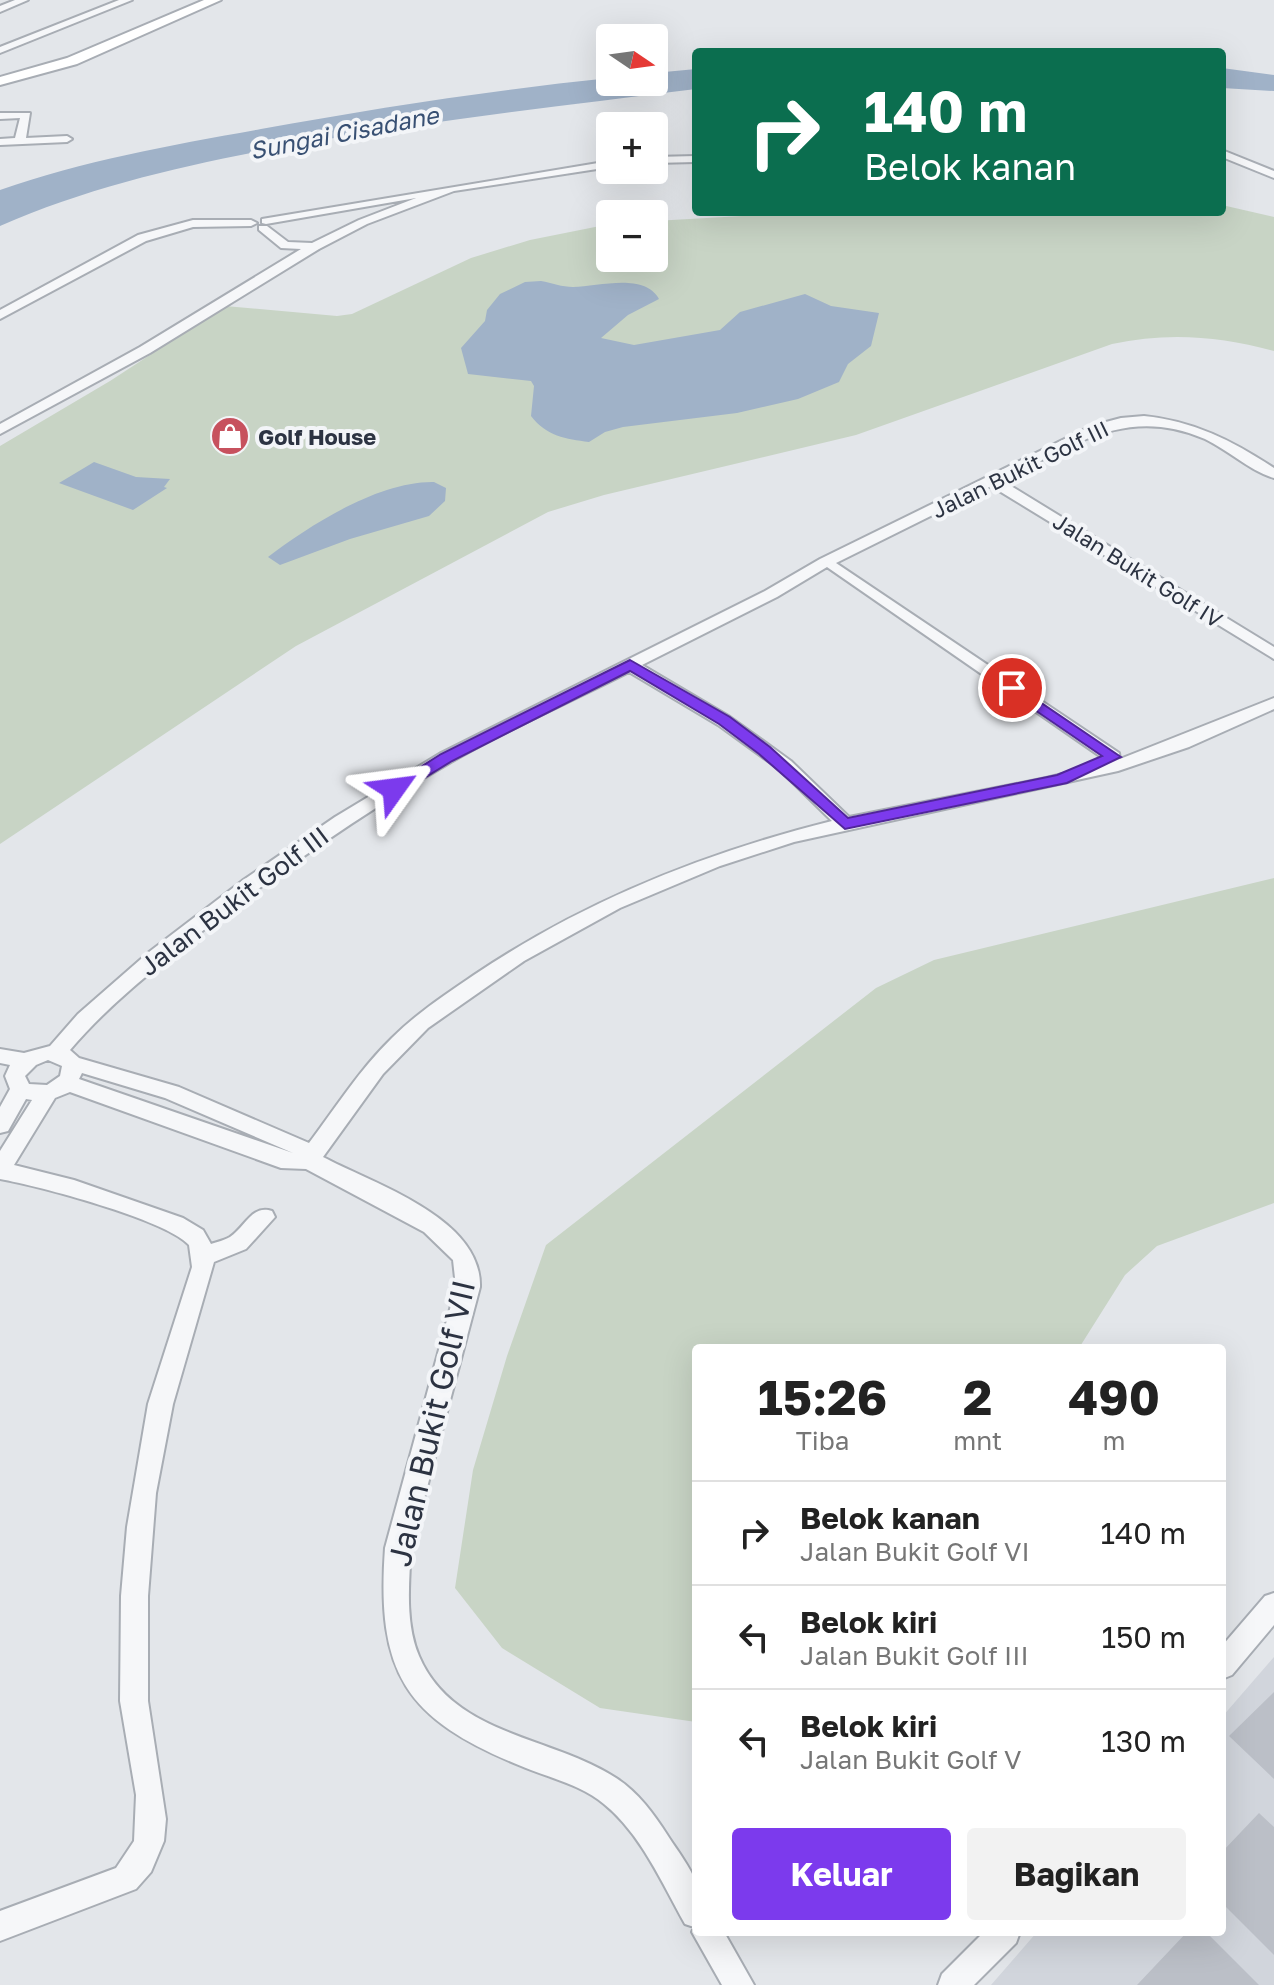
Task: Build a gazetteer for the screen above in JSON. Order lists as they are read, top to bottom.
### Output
{
  "streets": {
    "street": ["Jalan Bukit Golf III", "Jalan Bukit Golf IV", "Jalan Bukit Golf VII"]
  },
  "crossings": [
    ["Jalan Bukit Golf III", "Jalan Bukit Golf IV"],
    ["Jalan Bukit Golf III", "Jalan Bukit Golf VII"]
  ],
  "water": ["Sungai Cisadane"],
  "places": {
    "shop": ["Golf House"]
  },
  "north": "right",
  "page": {
    "map_buttons": ["+", "−"],
    "turn": ["140 m", "Belok kanan"],
    "eta": [
      "15:26",
      "Tiba",
      "2",
      "mnt",
      "490",
      "m"
    ],
    "list": [
      {
        "name": "Belok kanan",
        "note": "Jalan Bukit Golf VI",
        "value": "140 m"
      },
      {
        "name": "Belok kiri",
        "note": "Jalan Bukit Golf III",
        "value": "150 m"
      },
      {
        "name": "Belok kiri",
        "note": "Jalan Bukit Golf V",
        "value": "130 m"
      }
    ],
    "buttons": ["Keluar", "Bagikan"]
  }
}
